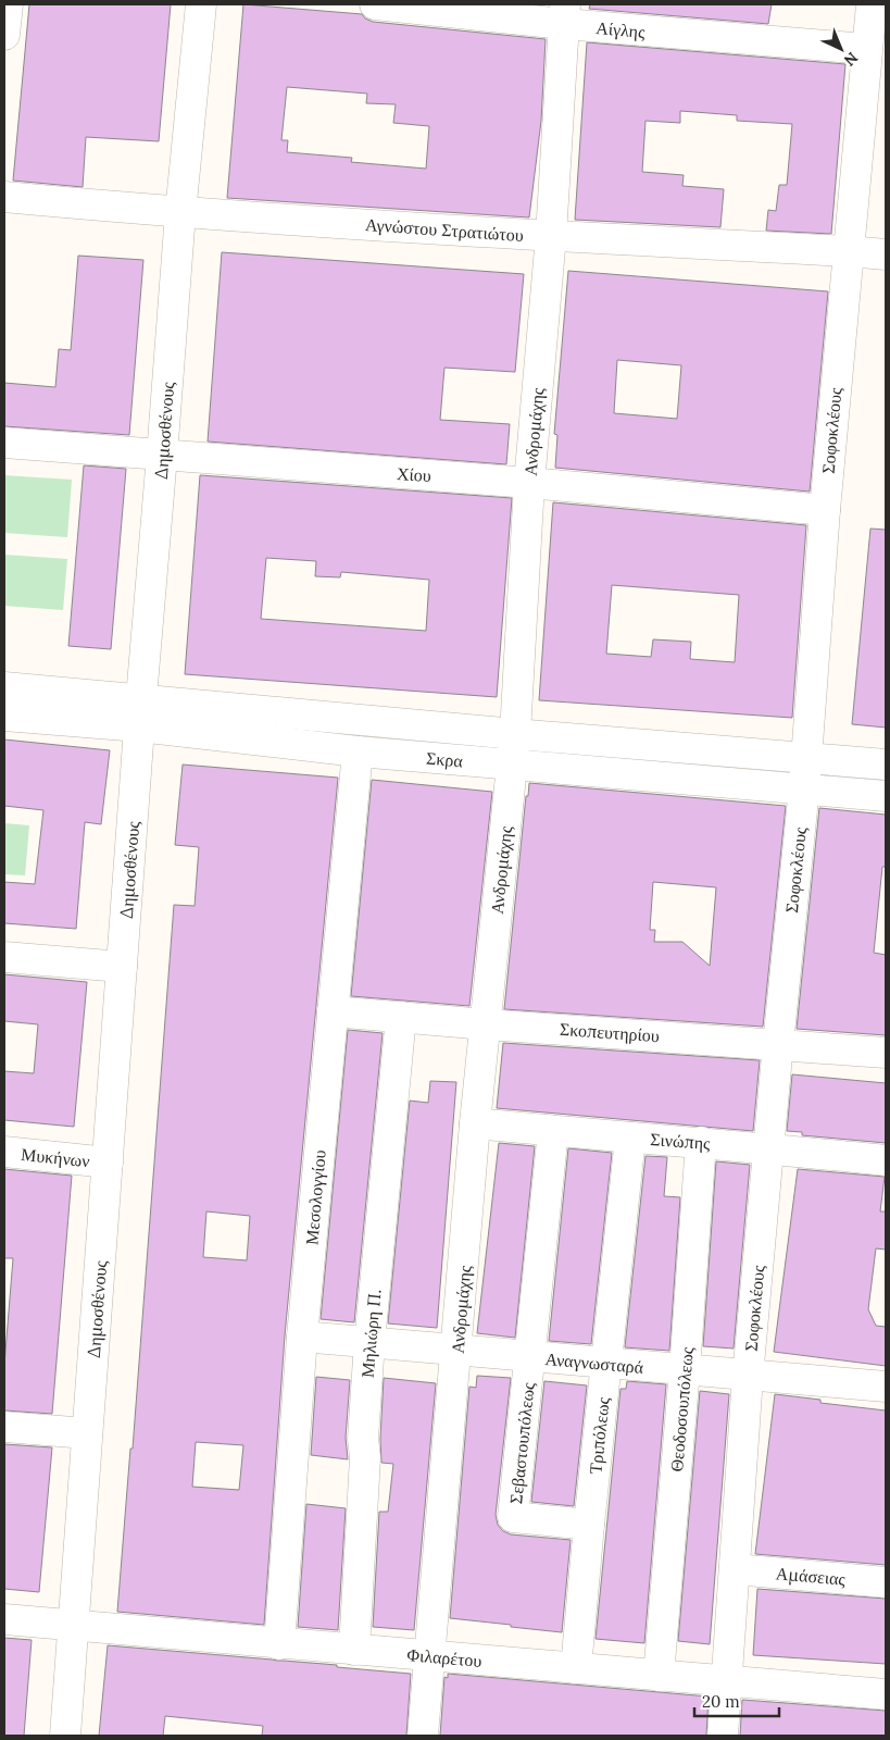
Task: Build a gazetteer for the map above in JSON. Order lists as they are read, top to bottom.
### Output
{
  "streets": {
    "street": [
      "Αίγλης",
      "Αγνώστου Στρατιώτου",
      "Δημοσθένους",
      "Σοφοκλέους",
      "Ανδρομάχης",
      "Χίου",
      "Σκρα",
      "Σκοπευτηρίου",
      "Σινώπης",
      "Μυκήνων",
      "Μεσολογγίου",
      "Μηλιώρη Π.",
      "Αναγνωσταρά",
      "Θεοδοσουπόλεως",
      "Τριπόλεως",
      "Σεβαστουπόλεως",
      "Αμάσειας",
      "Φιλαρέτου"
    ]
  },
  "crossings": [
    ["Αίγλης", "Σοφοκλέους"],
    ["Αίγλης", "Ανδρομάχης"],
    ["Αγνώστου Στρατιώτου", "Δημοσθένους"],
    ["Αγνώστου Στρατιώτου", "Σοφοκλέους"],
    ["Αγνώστου Στρατιώτου", "Ανδρομάχης"],
    ["Δημοσθένους", "Χίου"],
    ["Δημοσθένους", "Σκρα"],
    ["Δημοσθένους", "Μυκήνων"],
    ["Δημοσθένους", "Φιλαρέτου"],
    ["Σοφοκλέους", "Χίου"],
    ["Σοφοκλέους", "Σκρα"],
    ["Σοφοκλέους", "Σκοπευτηρίου"],
    ["Σοφοκλέους", "Σινώπης"],
    ["Σοφοκλέους", "Αναγνωσταρά"],
    ["Σοφοκλέους", "Αμάσειας"],
    ["Σοφοκλέους", "Φιλαρέτου"],
    ["Ανδρομάχης", "Χίου"],
    ["Ανδρομάχης", "Σκρα"],
    ["Ανδρομάχης", "Σκοπευτηρίου"],
    ["Ανδρομάχης", "Σινώπης"],
    ["Ανδρομάχης", "Αναγνωσταρά"],
    ["Ανδρομάχης", "Φιλαρέτου"],
    ["Σκρα", "Μεσολογγίου"],
    ["Σκοπευτηρίου", "Μεσολογγίου"],
    ["Σκοπευτηρίου", "Μηλιώρη Π."],
    ["Σινώπης", "Θεοδοσουπόλεως"],
    ["Σινώπης", "Τριπόλεως"],
    ["Σινώπης", "Σεβαστουπόλεως"],
    ["Μεσολογγίου", "Αναγνωσταρά"],
    ["Μεσολογγίου", "Φιλαρέτου"],
    ["Μηλιώρη Π.", "Αναγνωσταρά"],
    ["Μηλιώρη Π.", "Φιλαρέτου"],
    ["Αναγνωσταρά", "Θεοδοσουπόλεως"],
    ["Αναγνωσταρά", "Τριπόλεως"],
    ["Αναγνωσταρά", "Σεβαστουπόλεως"],
    ["Θεοδοσουπόλεως", "Φιλαρέτου"],
    ["Τριπόλεως", "Σεβαστουπόλεως"],
    ["Τριπόλεως", "Φιλαρέτου"]
  ],
  "scale_bar": "20 m",
  "north": "bottom right"
}
